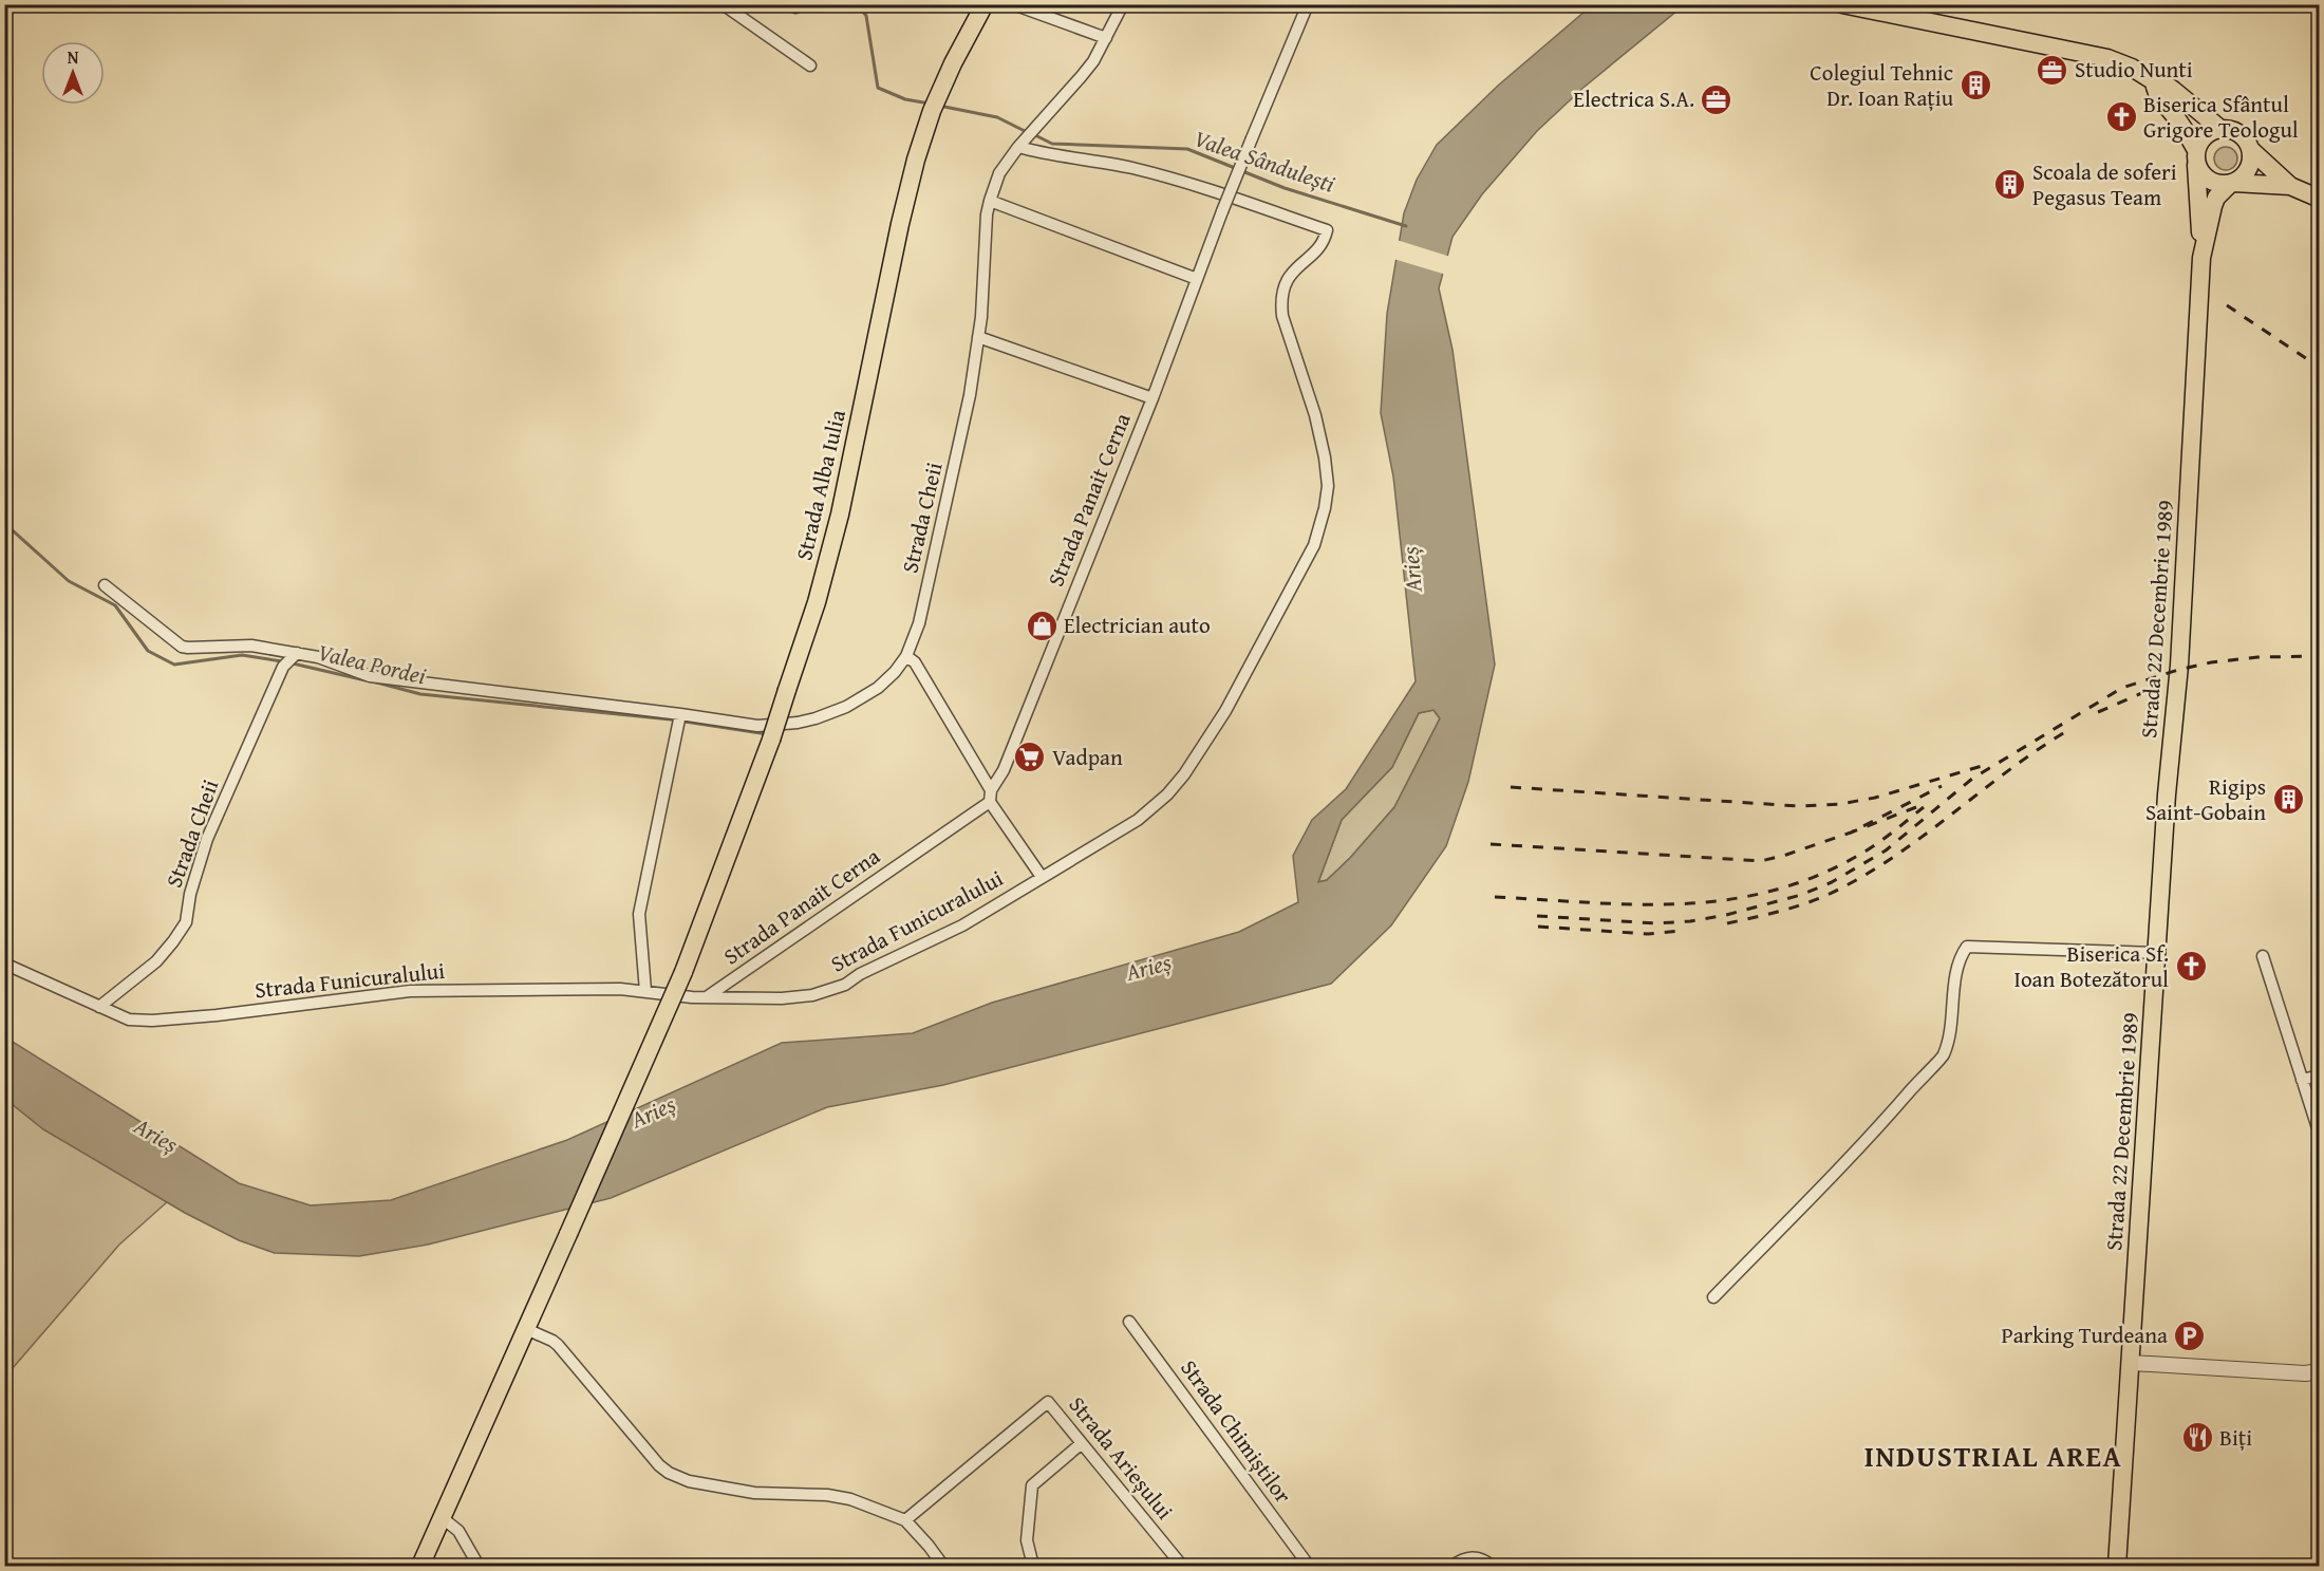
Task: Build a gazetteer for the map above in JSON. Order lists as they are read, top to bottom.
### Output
{
  "streets": {
    "main road": ["Strada Alba Iulia", "Strada 22 Decembrie 1989"],
    "street": [
      "Strada Panait Cerna",
      "Strada Cheii",
      "Strada Funicuralului",
      "Strada Chimiștilor",
      "Strada Arieșului"
    ]
  },
  "crossings": [
    ["Strada Panait Cerna", "Strada Funicuralului"],
    ["Strada Cheii", "Strada Funicuralului"]
  ],
  "districts": ["INDUSTRIAL AREA"],
  "water": ["Valea Sândulești", "Arieș", "Valea Pordei"],
  "places": {
    "office": ["Studio Nunti", "Electrica S.A."],
    "building": ["Colegiul Tehnic Dr. Ioan Rațiu", "Scoala de soferi Pegasus Team", "Rigips Saint-Gobain"],
    "church": ["Biserica Sfântul Grigore Teologul", "Biserica Sf. Ioan Botezătorul"],
    "shop": ["Electrician auto"],
    "supermarket": ["Vadpan"],
    "parking": ["Parking Turdeana"],
    "restaurant": ["Biți"]
  },
  "north": "top"
}
